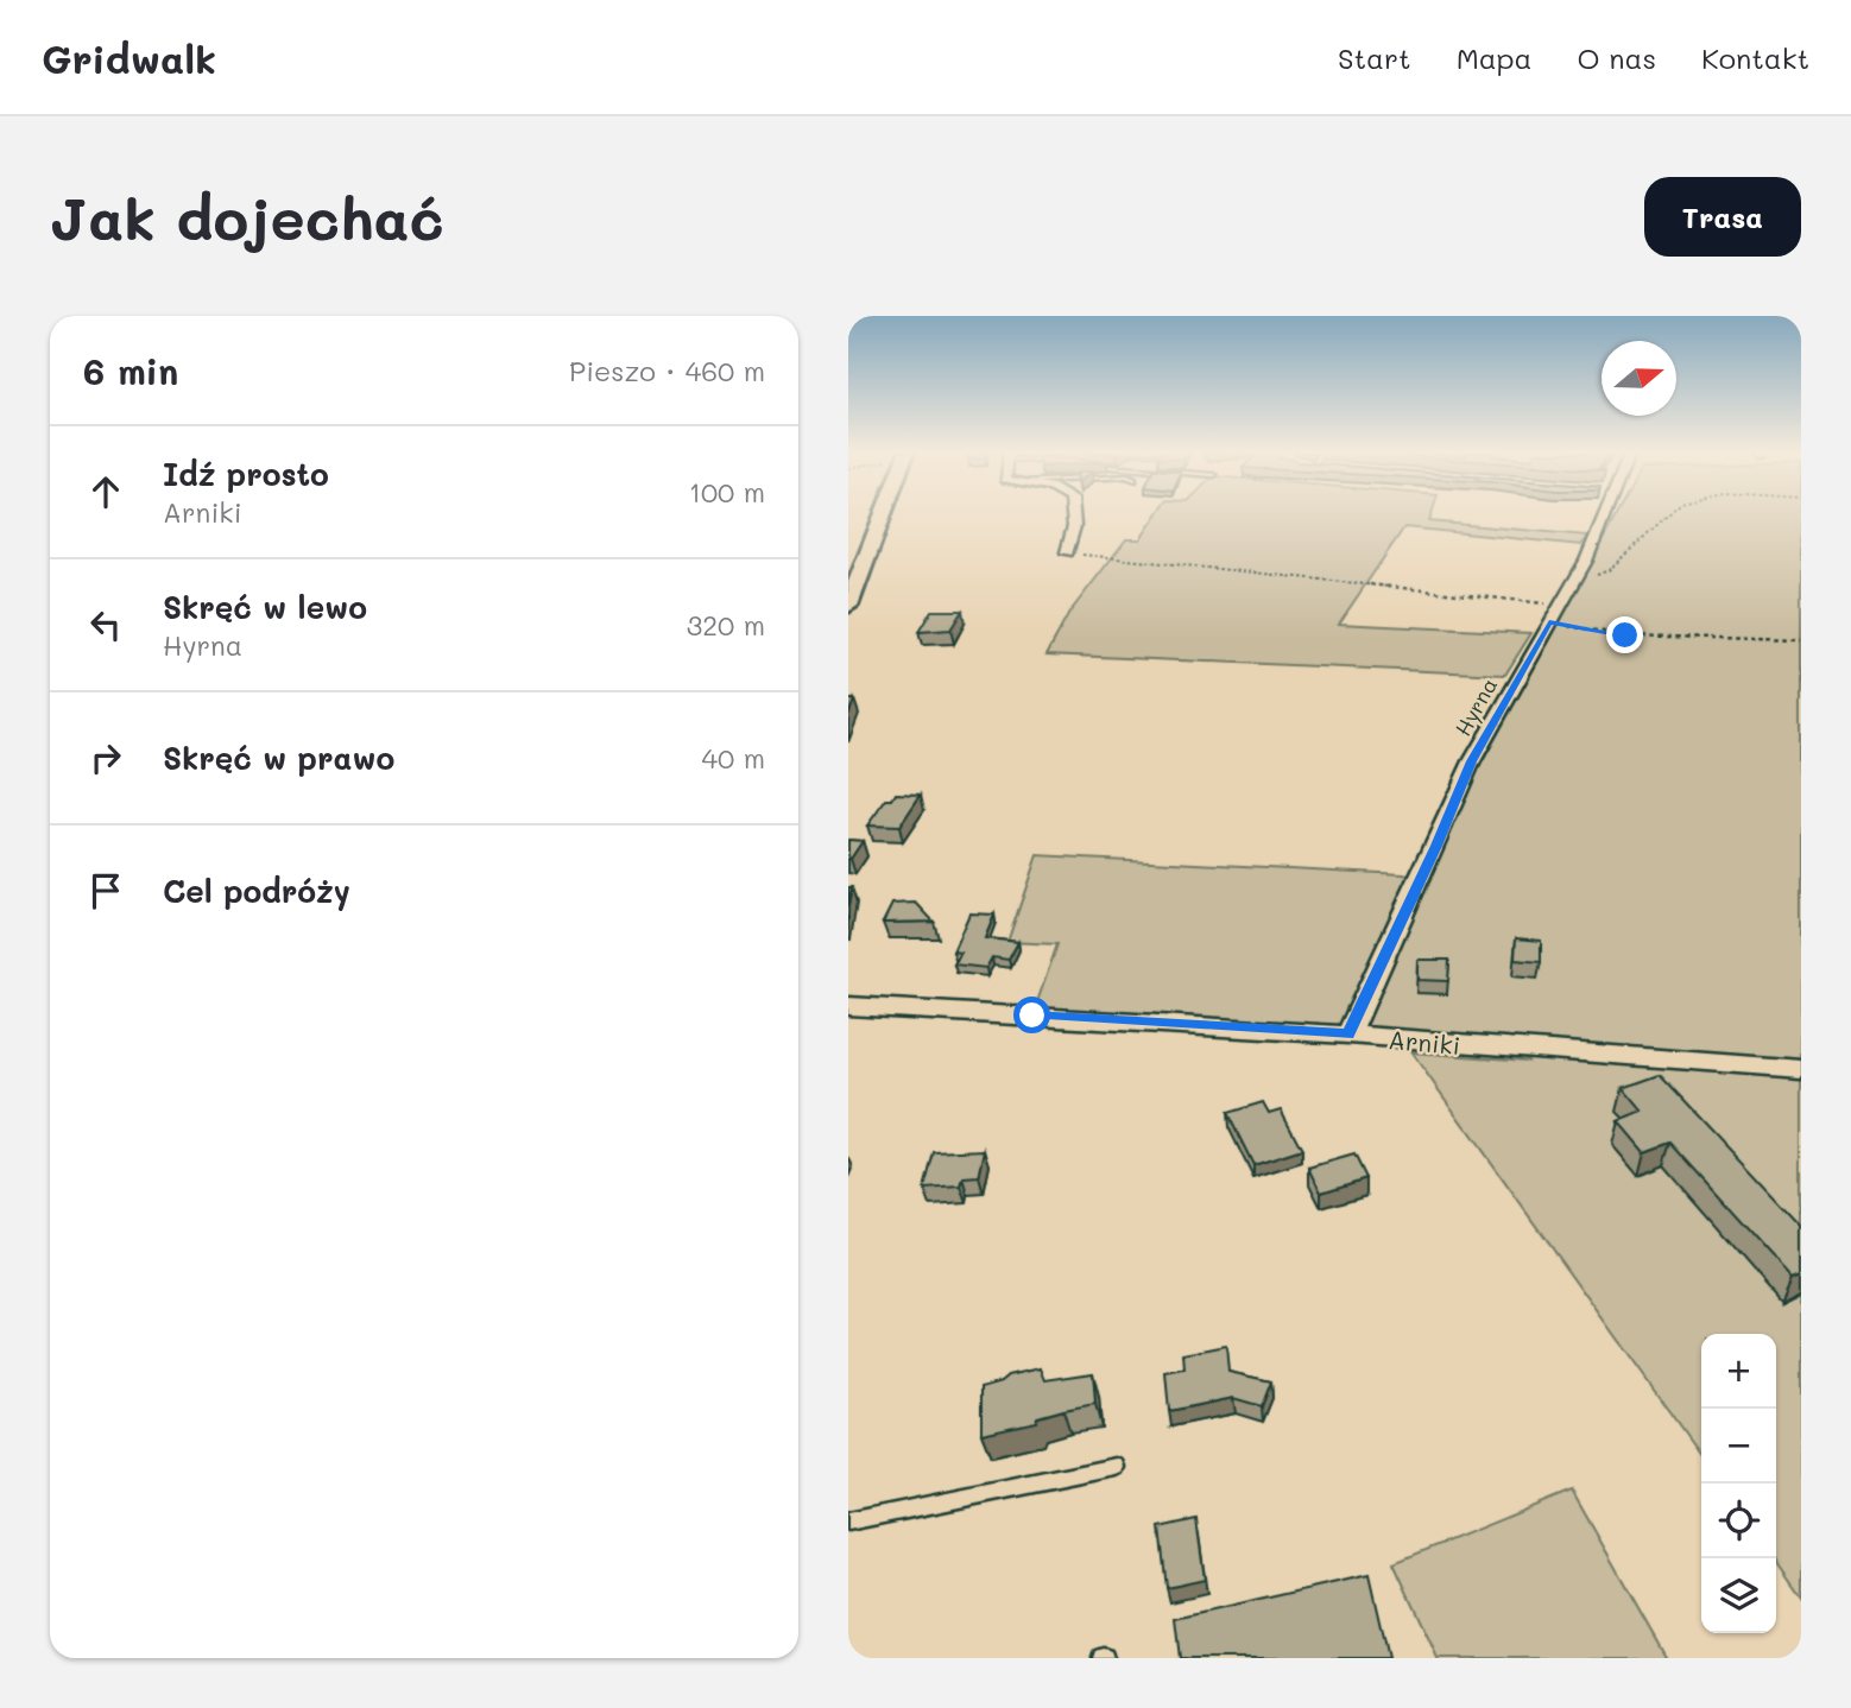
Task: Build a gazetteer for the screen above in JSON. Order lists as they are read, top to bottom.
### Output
{
  "streets": {
    "street": ["Hyrna", "Arniki"]
  },
  "crossings": [
    ["Hyrna", "Arniki"]
  ],
  "north": "right",
  "page": {
    "header": "Gridwalk",
    "nav": [
      "Start",
      "Mapa",
      "O nas",
      "Kontakt"
    ],
    "buttons": "Trasa",
    "title": "Jak dojechać",
    "heading": ["6 min", "Pieszo · 460 m"],
    "list": [
      ["Idź prosto", "Arniki", "100 m"],
      ["Skręć w lewo", "Hyrna", "320 m"],
      ["Skręć w prawo", "40 m"],
      "Cel podróży"
    ],
    "map_buttons": ["+", "−"]
  }
}
